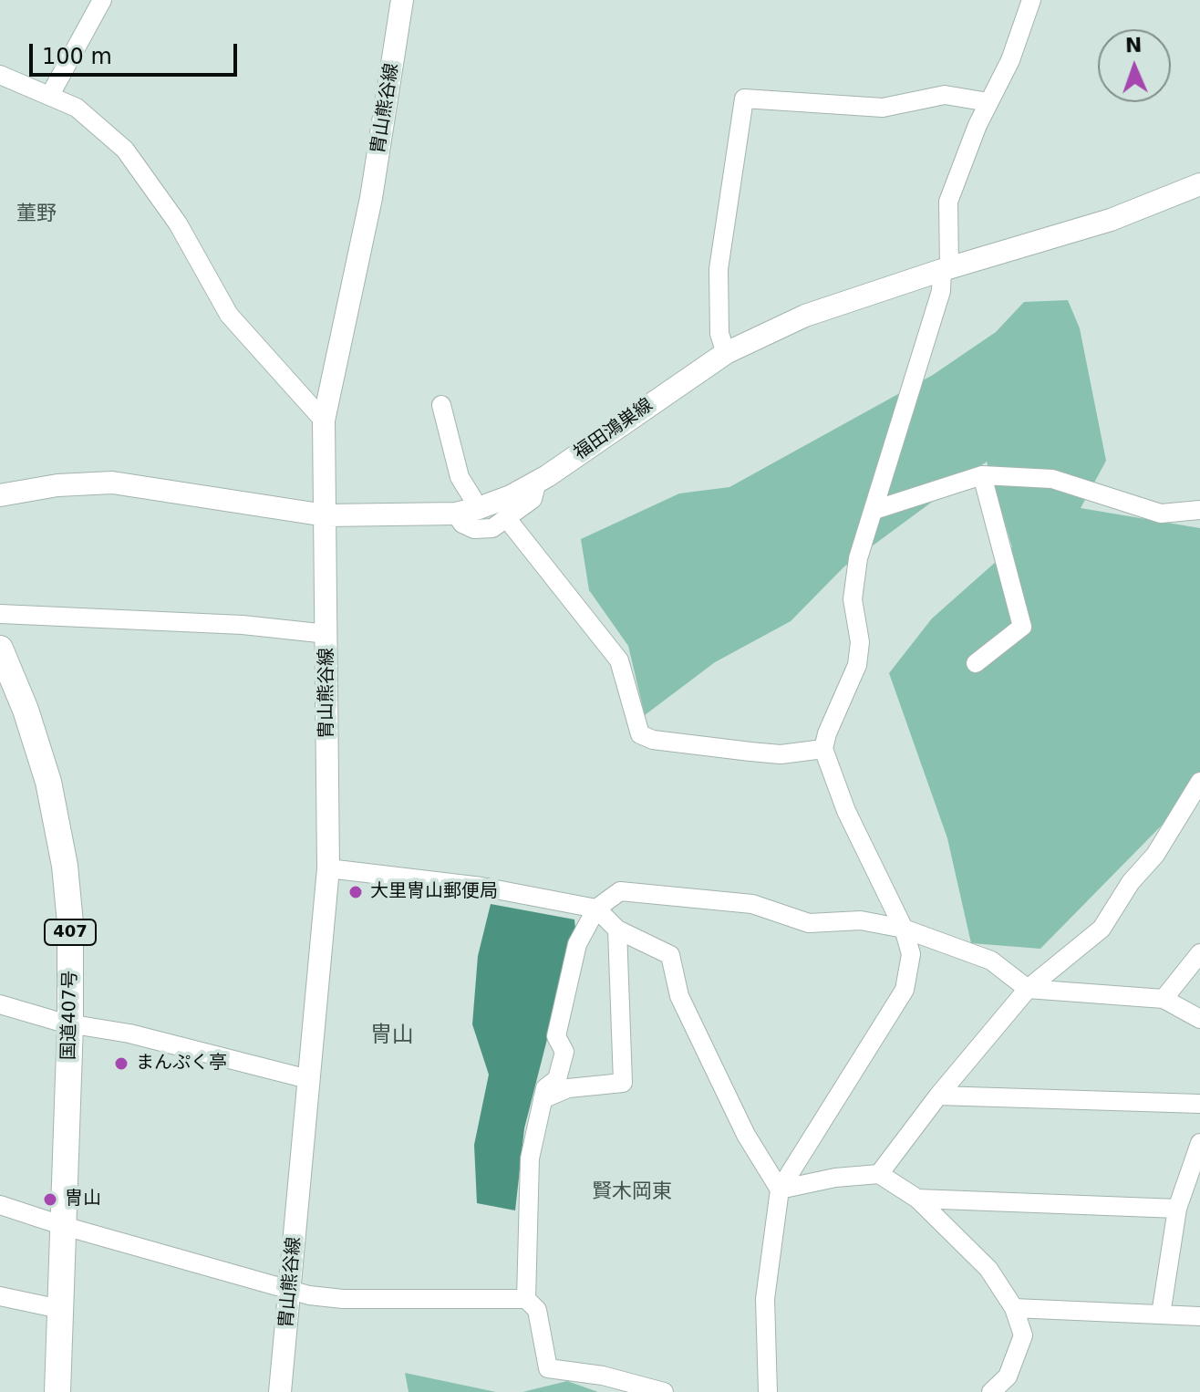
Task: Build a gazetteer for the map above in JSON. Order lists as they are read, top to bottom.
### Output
{
  "streets": {
    "highway": ["407", "国道407号"],
    "main road": ["胄山熊谷線", "福田鴻巣線"]
  },
  "crossings": [
    ["胄山熊谷線", "福田鴻巣線"]
  ],
  "districts": ["董野", "冑山", "賢木岡東"],
  "places": ["大里冑山郵便局", "まんぷく亭", "冑山"],
  "scale_bar": "100 m",
  "north": "top"
}
